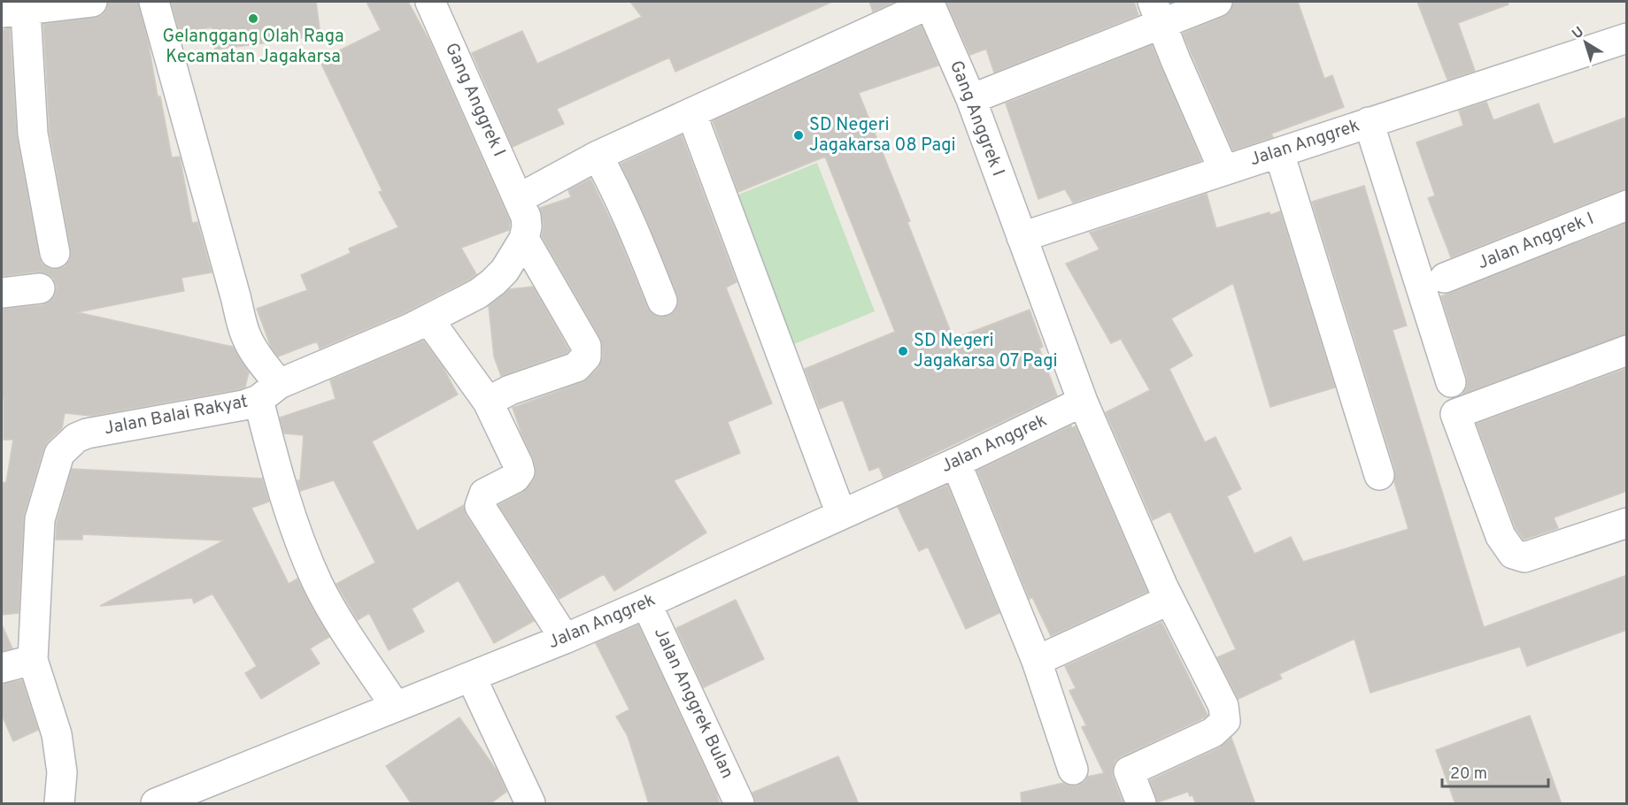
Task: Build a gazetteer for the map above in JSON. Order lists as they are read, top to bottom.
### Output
{
  "streets": {
    "street": [
      "Gang Anggrek I",
      "Jalan Anggrek",
      "Jalan Anggrek I",
      "Jalan Balai Rakyat",
      "Jalan Anggrek Bulan"
    ]
  },
  "crossings": [
    ["Gang Anggrek I", "Jalan Anggrek"],
    ["Gang Anggrek I", "Jalan Balai Rakyat"],
    ["Jalan Anggrek", "Jalan Anggrek Bulan"]
  ],
  "places": ["Gelanggang Olah Raga Kecamatan Jagakarsa", "SD Negeri Jagakarsa 08 Pagi", "SD Negeri Jagakarsa 07 Pagi"],
  "scale_bar": "20 m",
  "north": "top left"
}
